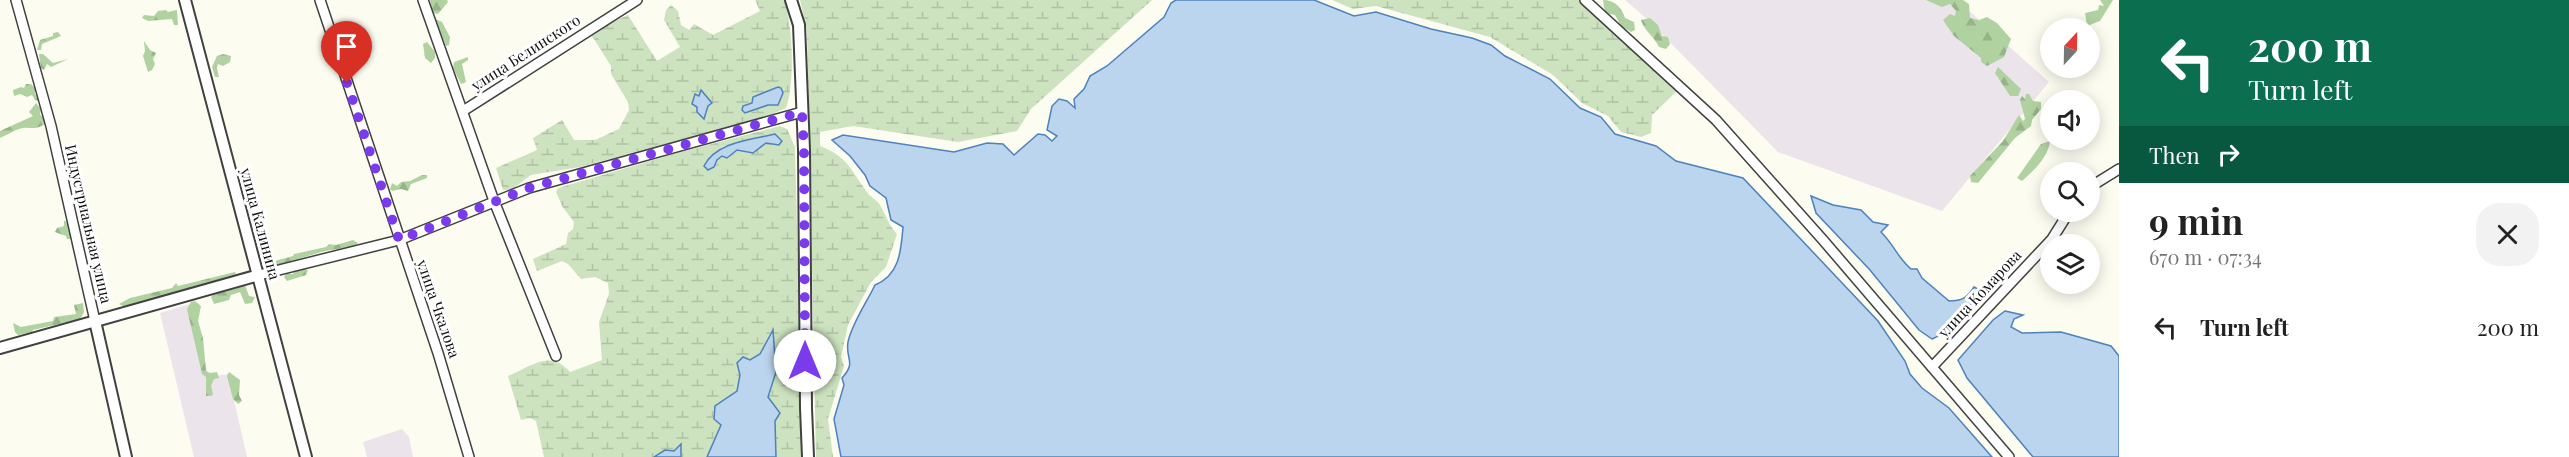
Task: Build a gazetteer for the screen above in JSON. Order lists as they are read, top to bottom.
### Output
{
  "streets": {
    "street": [
      "улица Белинского",
      "Индустриальная улица",
      "улица Калинина",
      "улица Комарова",
      "улица Чкалова"
    ]
  },
  "north": "top",
  "page": {
    "turn": ["200 m", "Turn left"],
    "then": "Then",
    "heading": ["9 min", "670 m · 07:34"],
    "list": [
      {
        "name": "Turn left",
        "value": "200 m"
      }
    ]
  }
}
